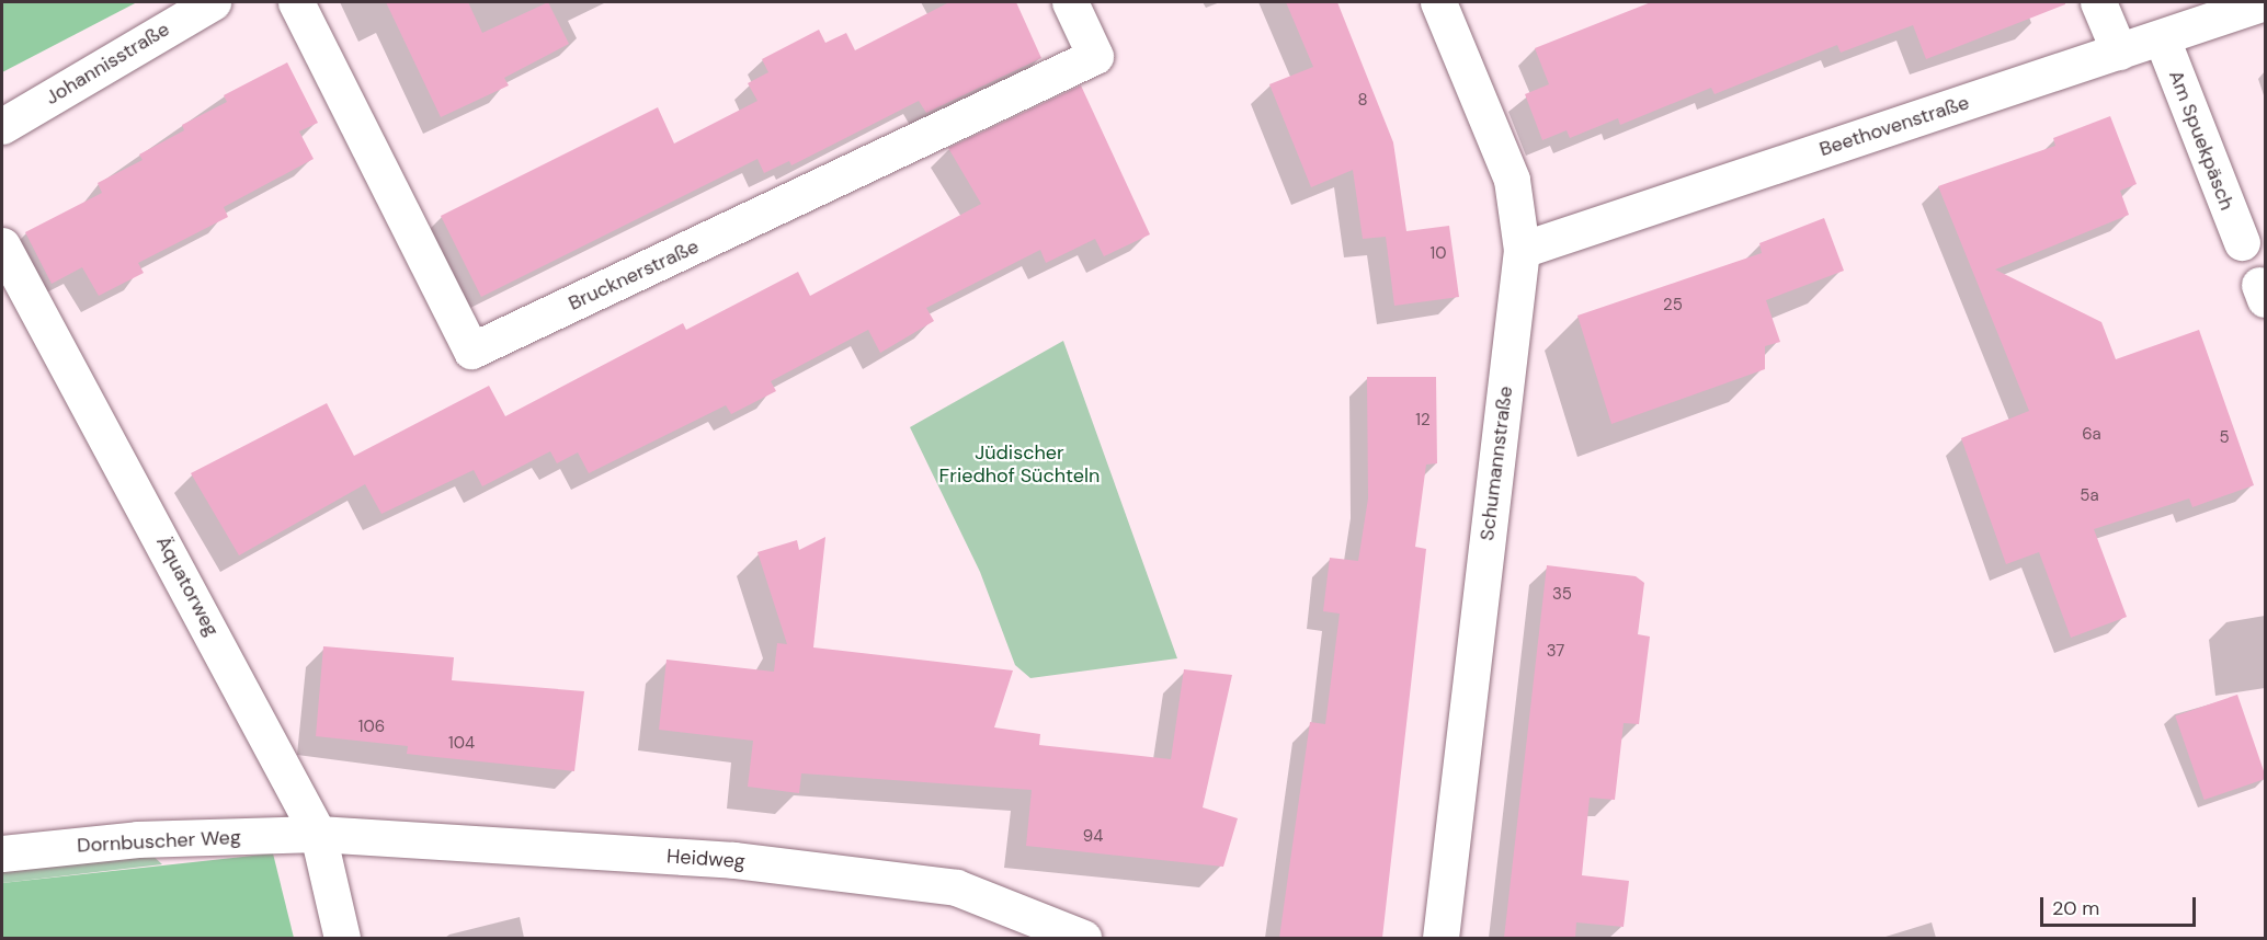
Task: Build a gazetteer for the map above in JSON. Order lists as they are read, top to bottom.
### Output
{
  "streets": {
    "street": [
      "Johannisstraße",
      "Beethovenstraße",
      "Am Spuekpäsch",
      "Brucknerstraße",
      "Schumannstraße",
      "Äquatorweg",
      "Dornbuscher Weg",
      "Heidweg"
    ]
  },
  "crossings": [
    ["Beethovenstraße", "Am Spuekpäsch"],
    ["Beethovenstraße", "Schumannstraße"],
    ["Äquatorweg", "Dornbuscher Weg"],
    ["Äquatorweg", "Heidweg"],
    ["Dornbuscher Weg", "Heidweg"]
  ],
  "parks": ["Jüdischer Friedhof Süchteln"],
  "house_numbers": [
    "8",
    "10",
    "25",
    "12",
    "6a",
    "5",
    "5a",
    "35",
    "37",
    "106",
    "104",
    "94"
  ],
  "scale_bar": "20 m"
}
